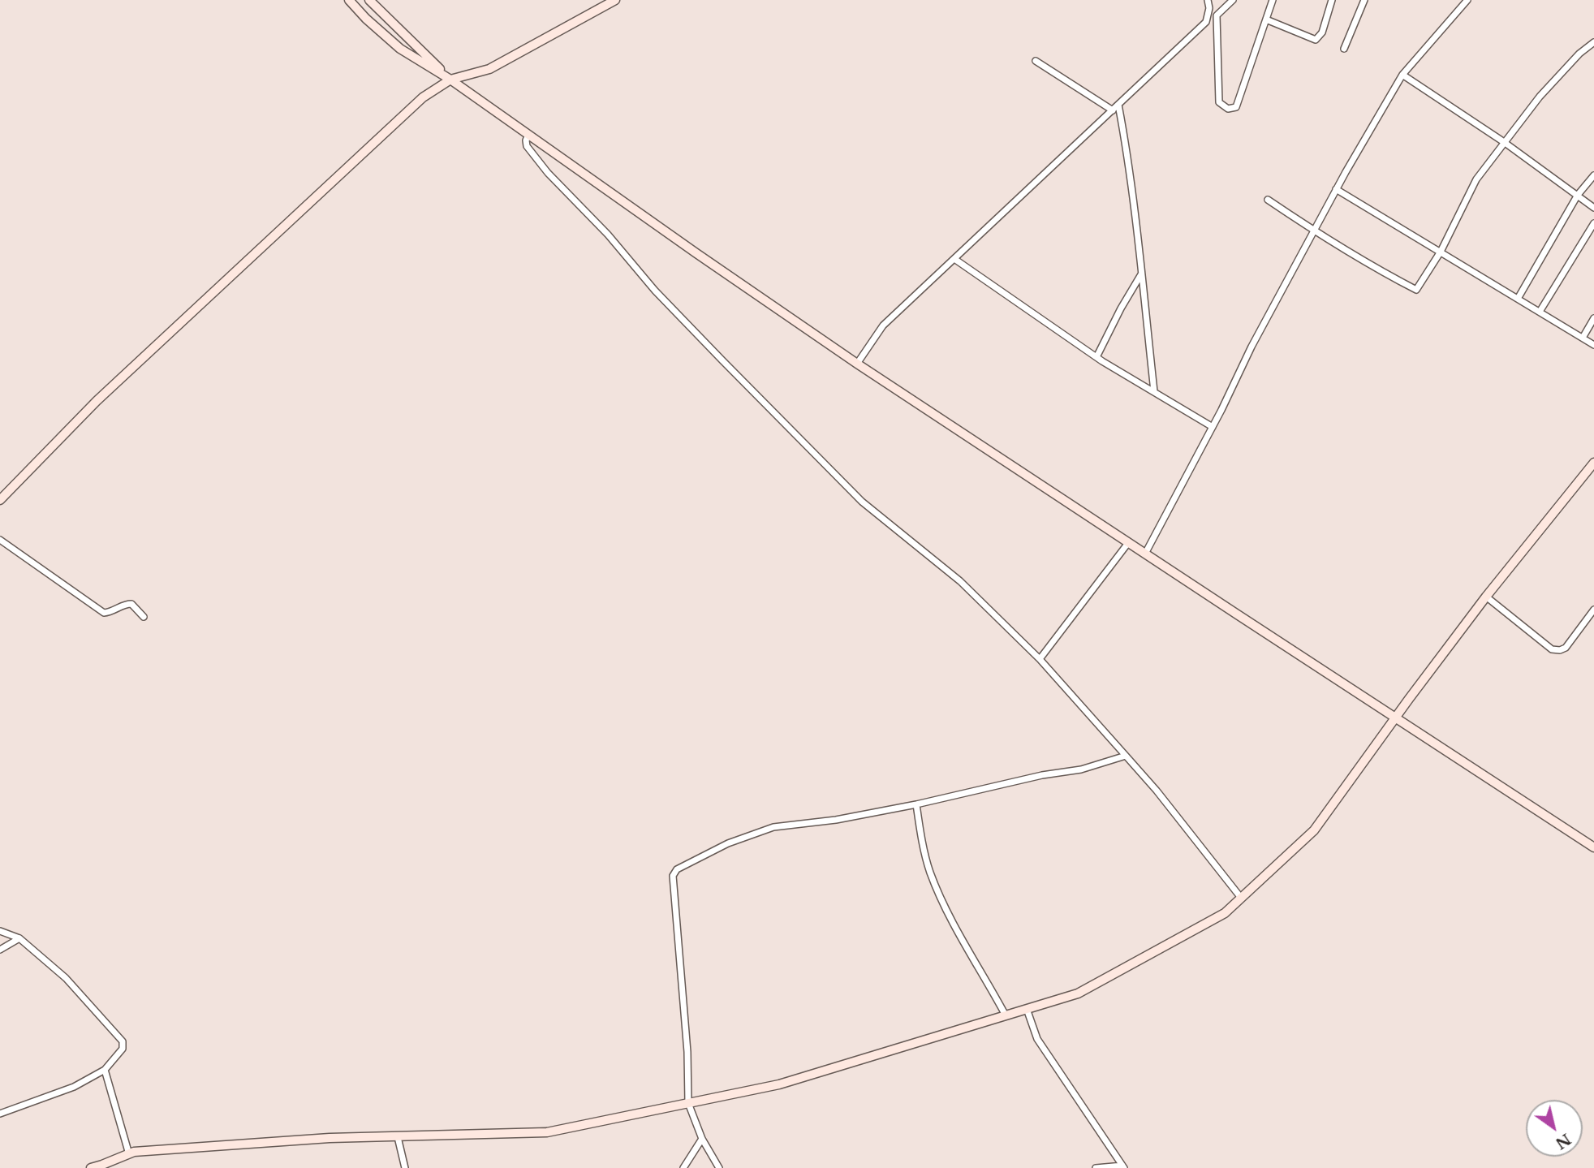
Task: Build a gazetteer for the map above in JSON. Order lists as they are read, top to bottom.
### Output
{
  "north": "bottom right"
}
